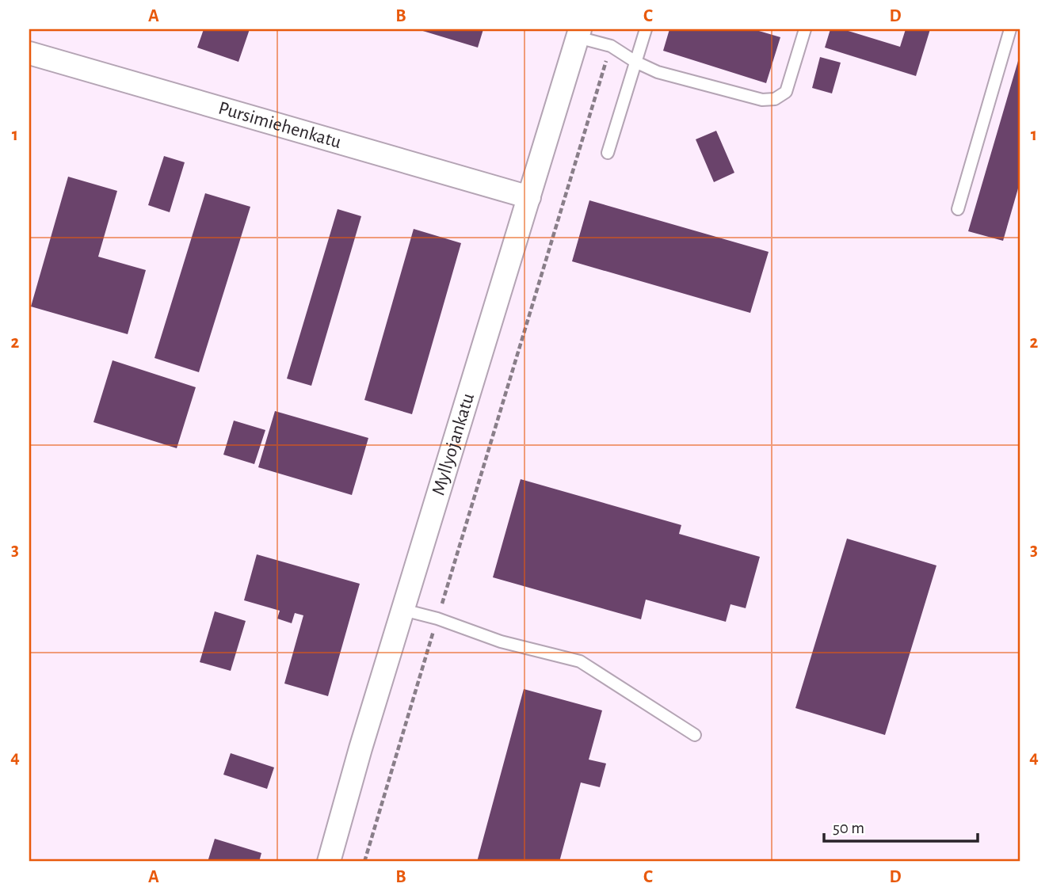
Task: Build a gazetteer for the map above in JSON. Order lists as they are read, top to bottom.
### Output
{
  "streets": {
    "street": ["Pursimiehenkatu", "Myllyojankatu"]
  },
  "crossings": [
    ["Pursimiehenkatu", "Myllyojankatu"]
  ],
  "scale_bar": "50 m",
  "grid": {
    "columns": [
      "A",
      "B",
      "C",
      "D"
    ],
    "rows": [
      "1",
      "2",
      "3",
      "4"
    ]
  }
}
